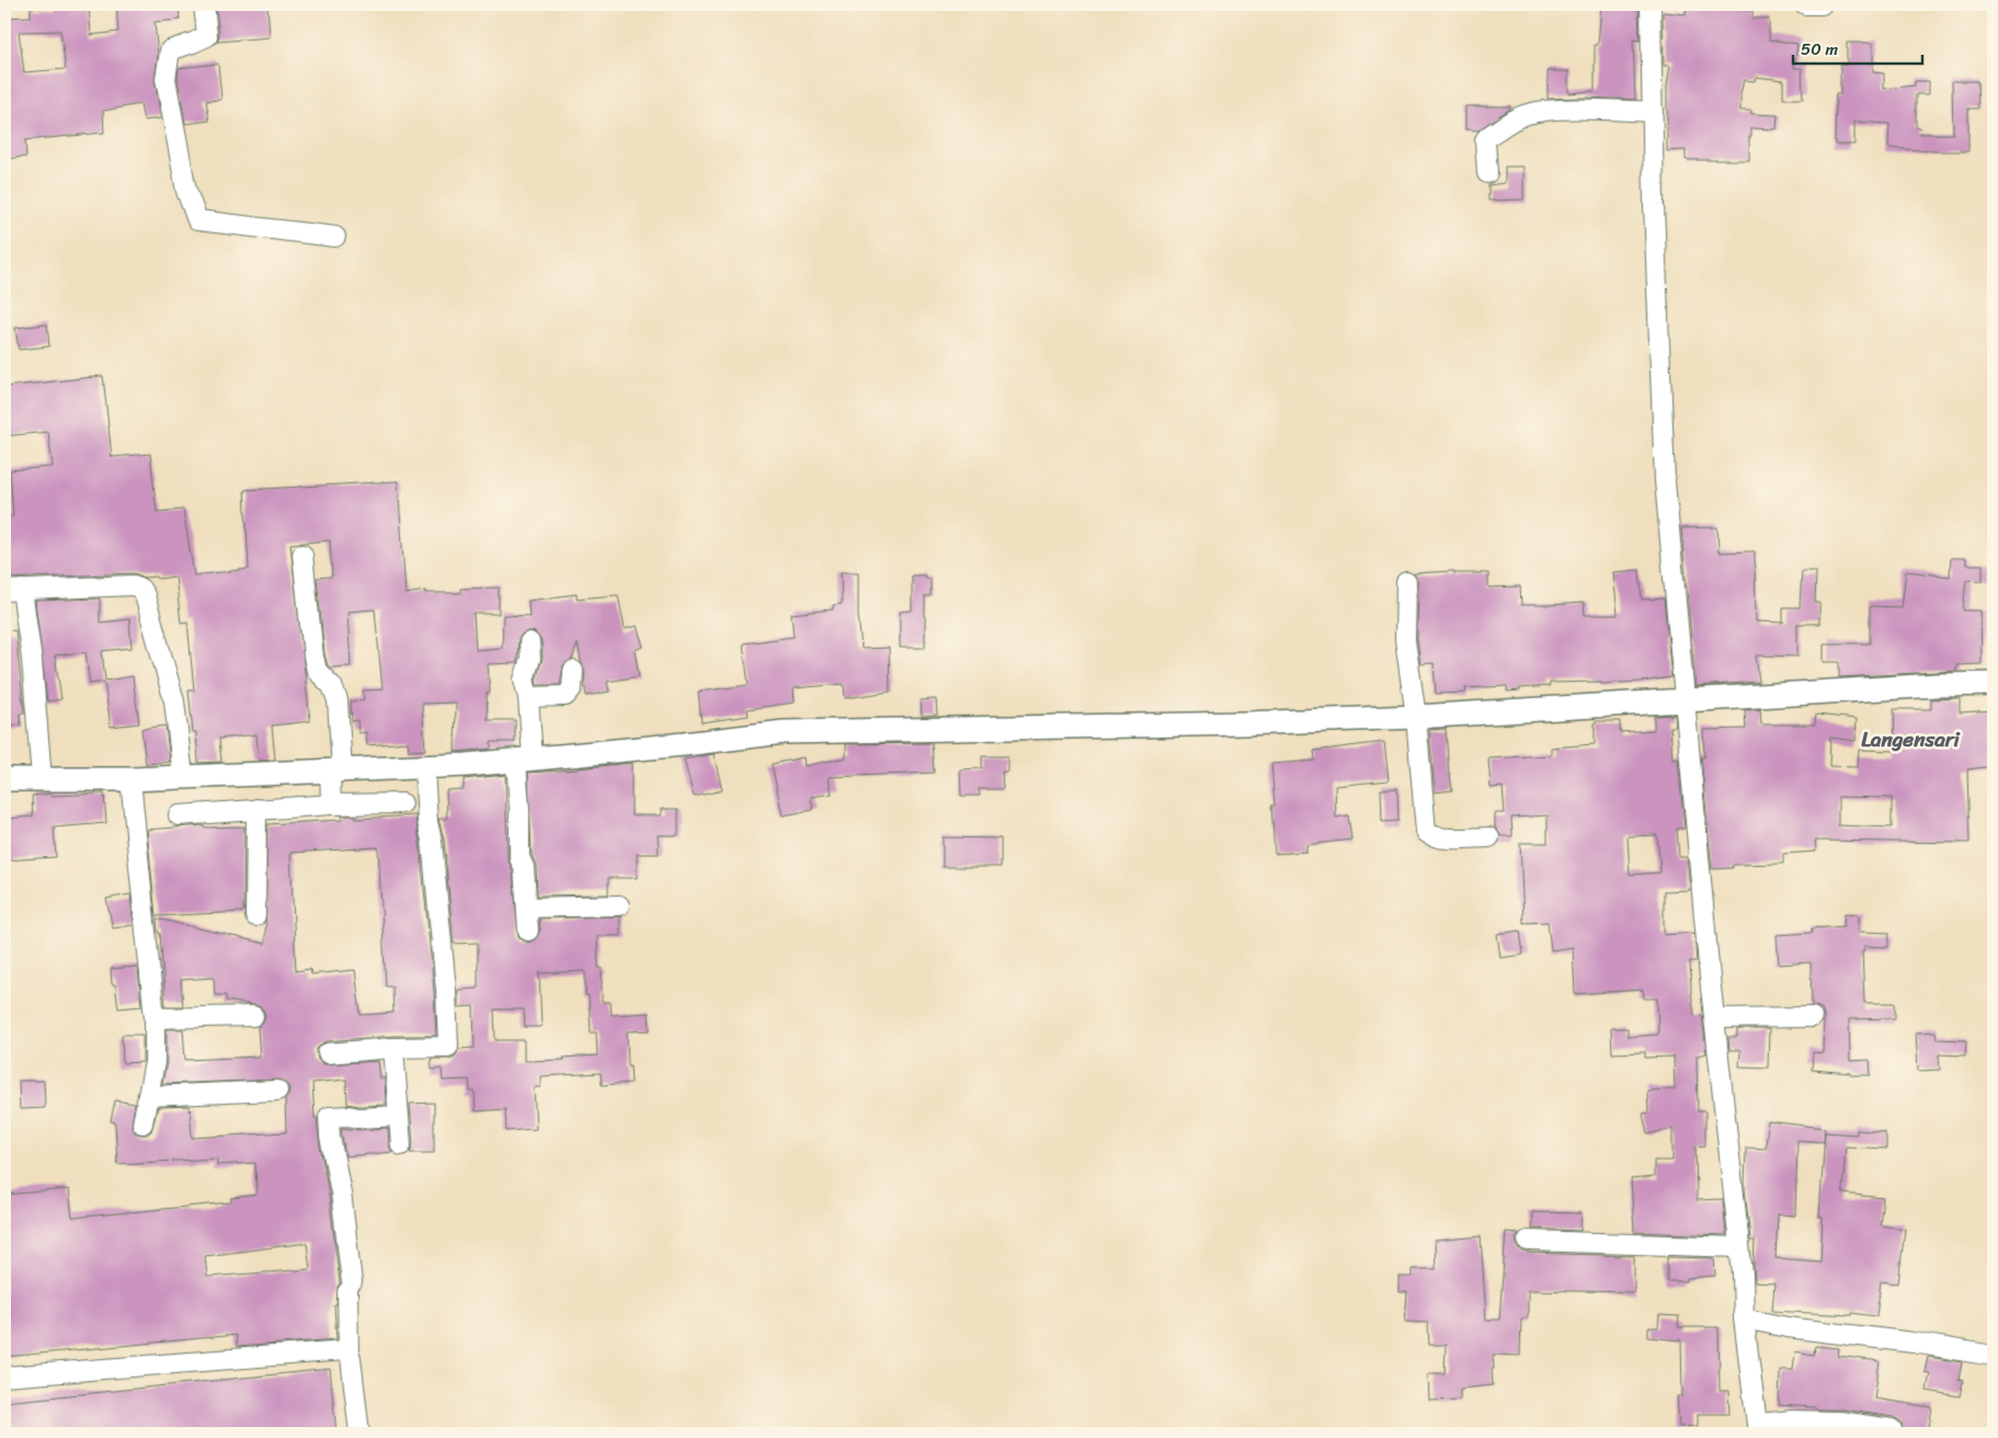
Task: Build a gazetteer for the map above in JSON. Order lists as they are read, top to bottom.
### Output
{
  "districts": ["Langensari"],
  "scale_bar": "50 m"
}
